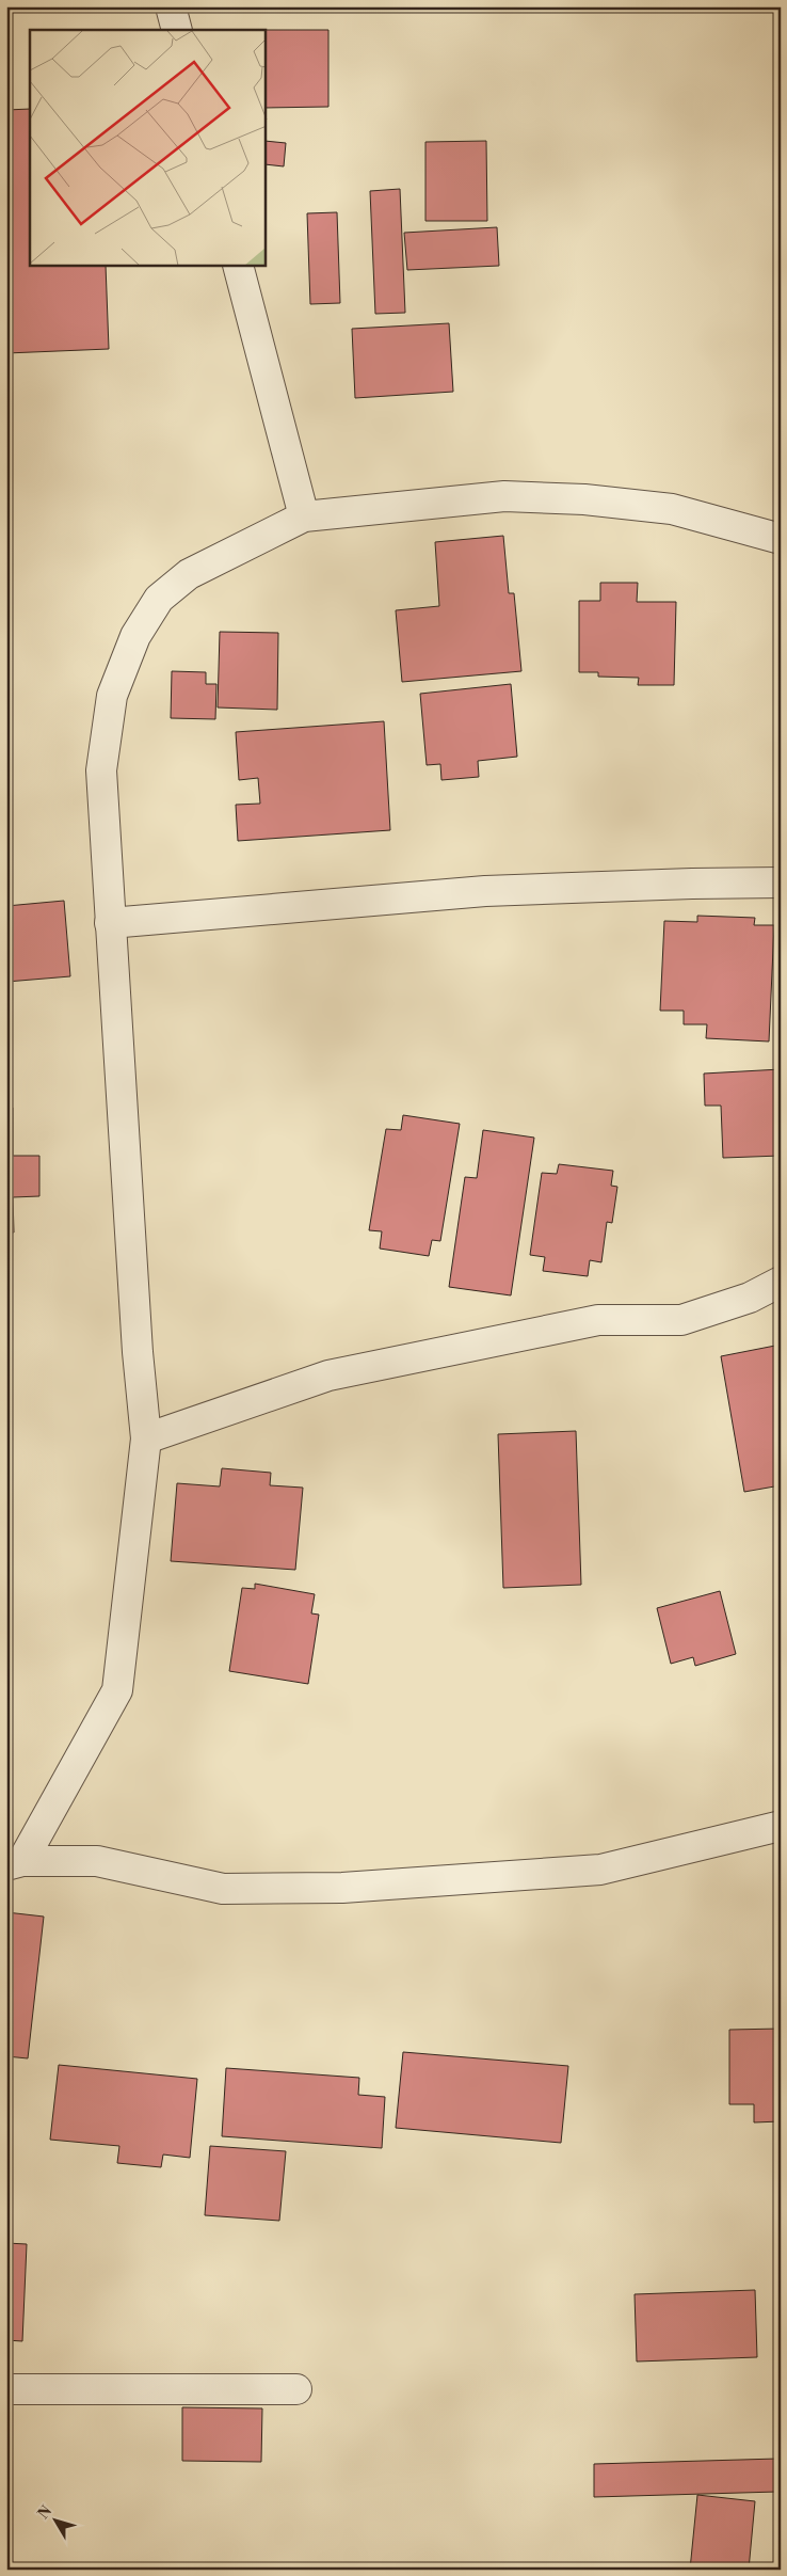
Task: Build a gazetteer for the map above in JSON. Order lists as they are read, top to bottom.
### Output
{
  "north": "top left"
}
